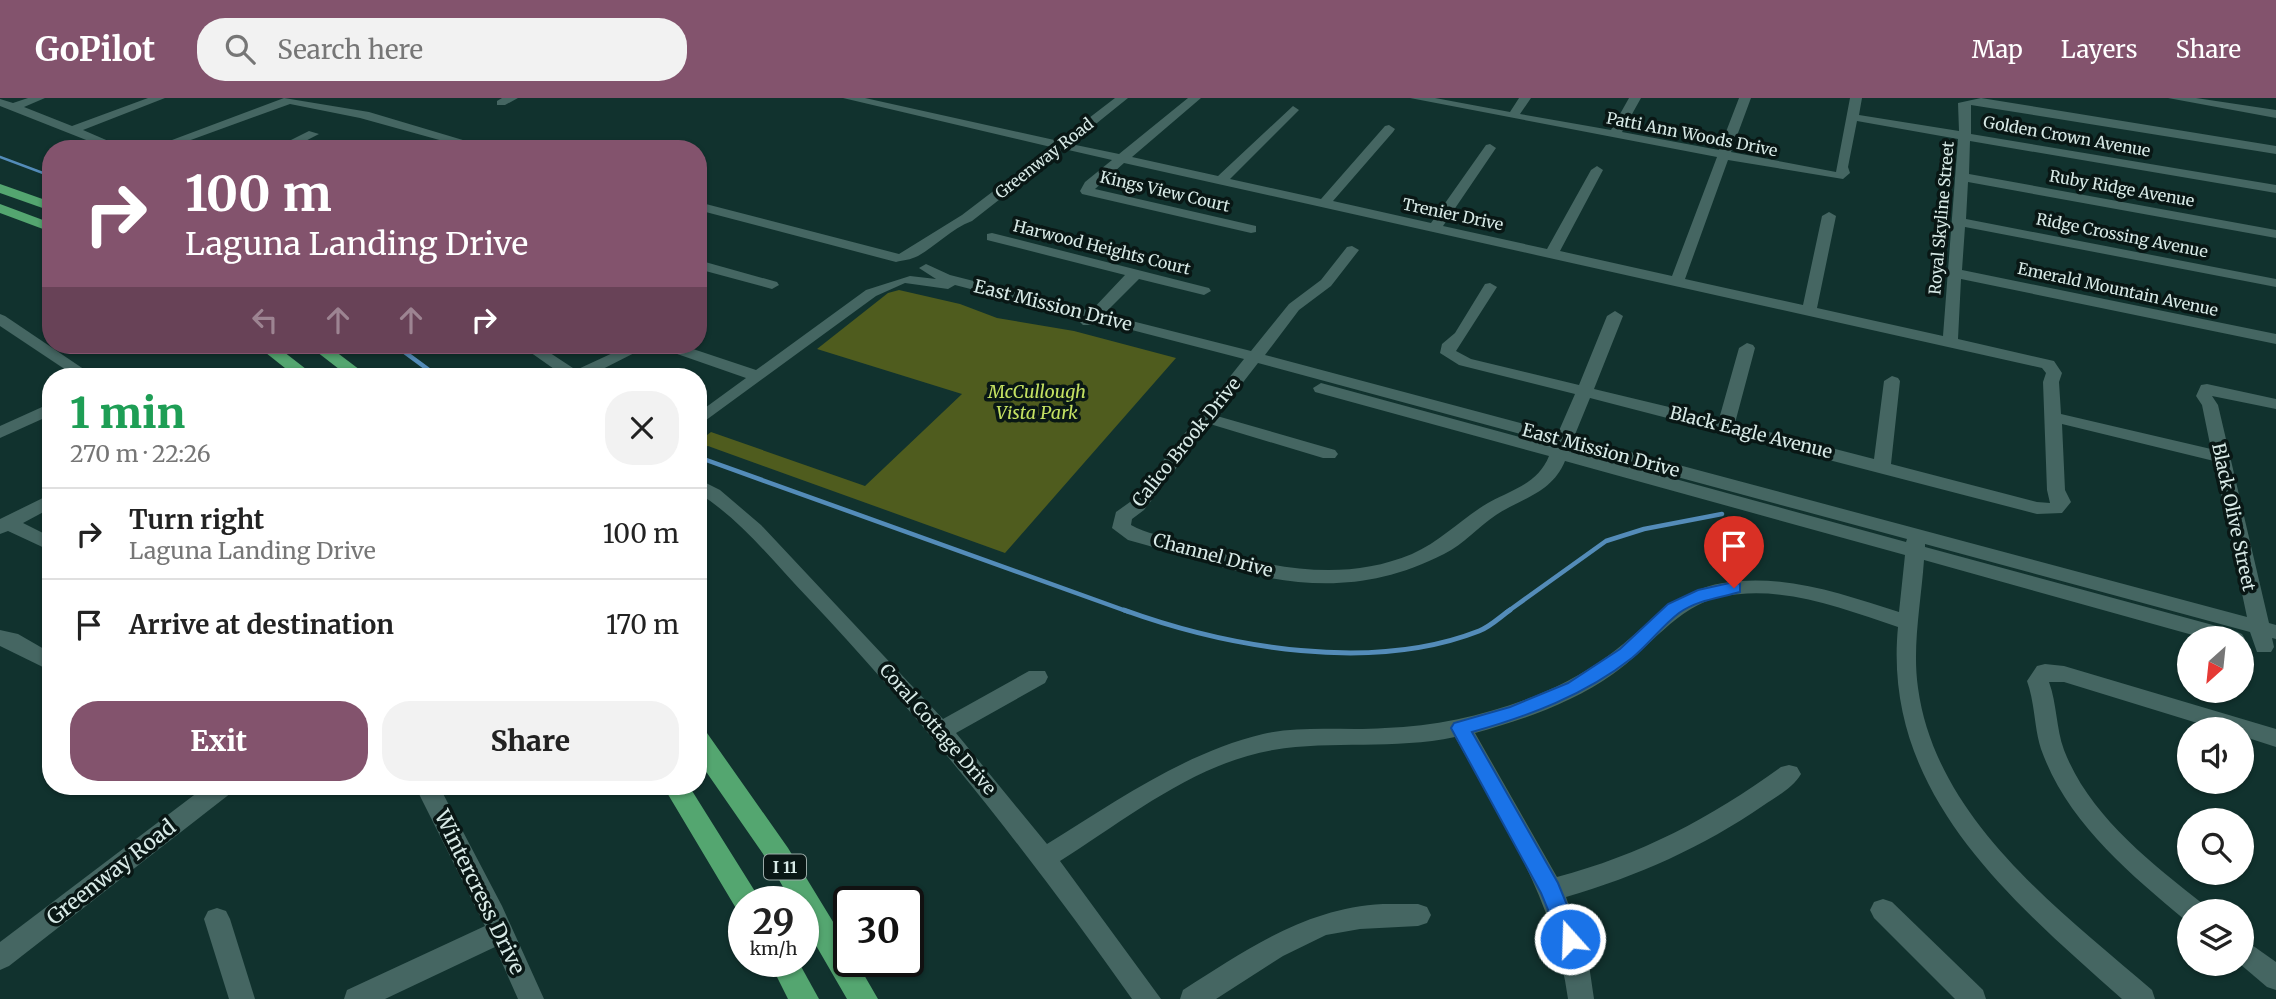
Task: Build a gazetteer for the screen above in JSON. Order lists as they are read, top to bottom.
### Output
{
  "streets": {
    "highway": ["I 11"],
    "street": [
      "Patti Ann Woods Drive",
      "Golden Crown Avenue",
      "Greenway Road",
      "Ruby Ridge Avenue",
      "Kings View Court",
      "Trenier Drive",
      "Royal Skyline Street",
      "Ridge Crossing Avenue",
      "Harwood Heights Court",
      "Emerald Mountain Avenue",
      "East Mission Drive",
      "Black Eagle Avenue",
      "Calico Brook Drive",
      "Black Olive Street",
      "Channel Drive",
      "Coral Cottage Drive",
      "Wintercress Drive"
    ]
  },
  "crossings": [
    ["Patti Ann Woods Drive", "Golden Crown Avenue"],
    ["Golden Crown Avenue", "Royal Skyline Street"],
    ["Greenway Road", "Trenier Drive"],
    ["Greenway Road", "East Mission Drive"],
    ["Ruby Ridge Avenue", "Royal Skyline Street"],
    ["Kings View Court", "Trenier Drive"],
    ["Trenier Drive", "Royal Skyline Street"],
    ["Trenier Drive", "Black Eagle Avenue"],
    ["Royal Skyline Street", "Ridge Crossing Avenue"],
    ["Royal Skyline Street", "Emerald Mountain Avenue"],
    ["East Mission Drive", "Calico Brook Drive"],
    ["East Mission Drive", "Black Olive Street"],
    ["East Mission Drive", "Channel Drive"],
    ["Black Eagle Avenue", "Channel Drive"],
    ["Calico Brook Drive", "Channel Drive"]
  ],
  "parks": ["McCullough Vista Park"],
  "north": "bottom left",
  "page": {
    "header": "GoPilot",
    "search": "Search here",
    "nav": ["Map", "Layers", "Share"],
    "turn": ["100 m", "Laguna Landing Drive"],
    "heading": ["1 min", "270 m · 22:26"],
    "list": [
      {
        "name": "Turn right",
        "note": "Laguna Landing Drive",
        "value": "100 m"
      },
      {
        "name": "Arrive at destination",
        "value": "170 m"
      }
    ],
    "buttons": ["Exit", "Share"],
    "speed": "29 km/h",
    "limit": "30"
  }
}
